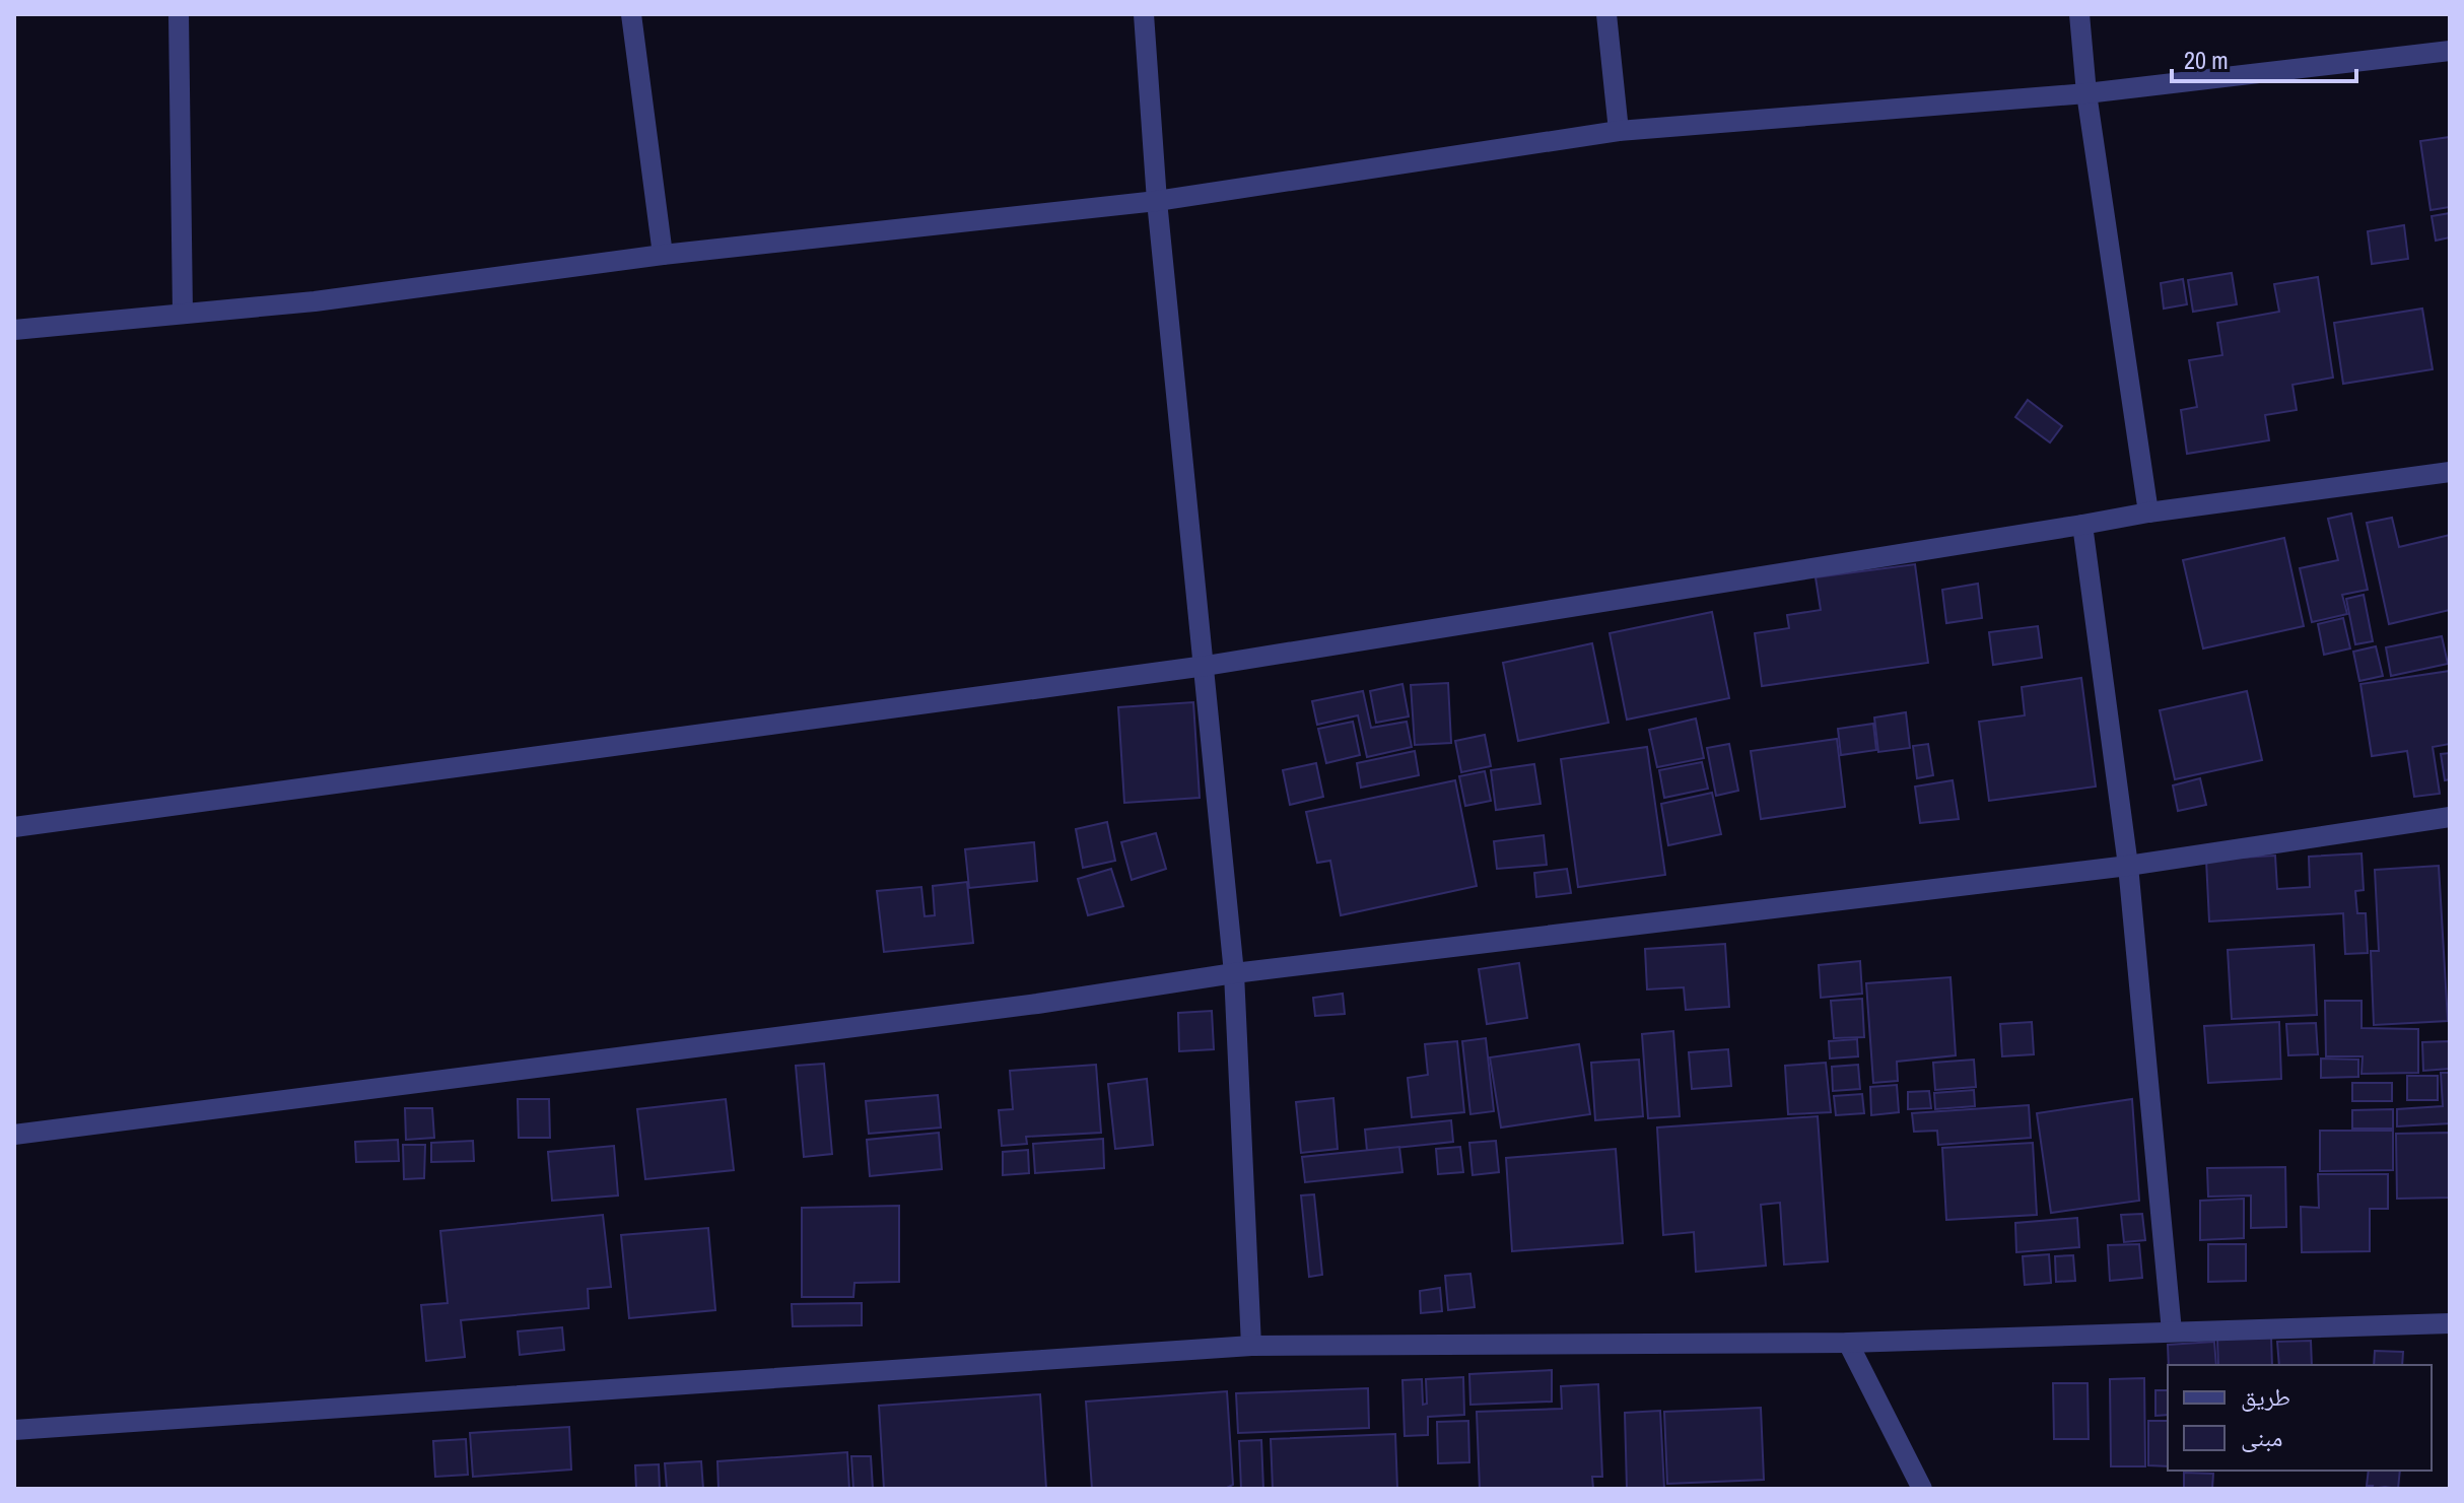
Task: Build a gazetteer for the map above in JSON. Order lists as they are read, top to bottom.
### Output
{
  "legend": ["طريق", "مبنى"],
  "scale_bar": "20 m"
}
